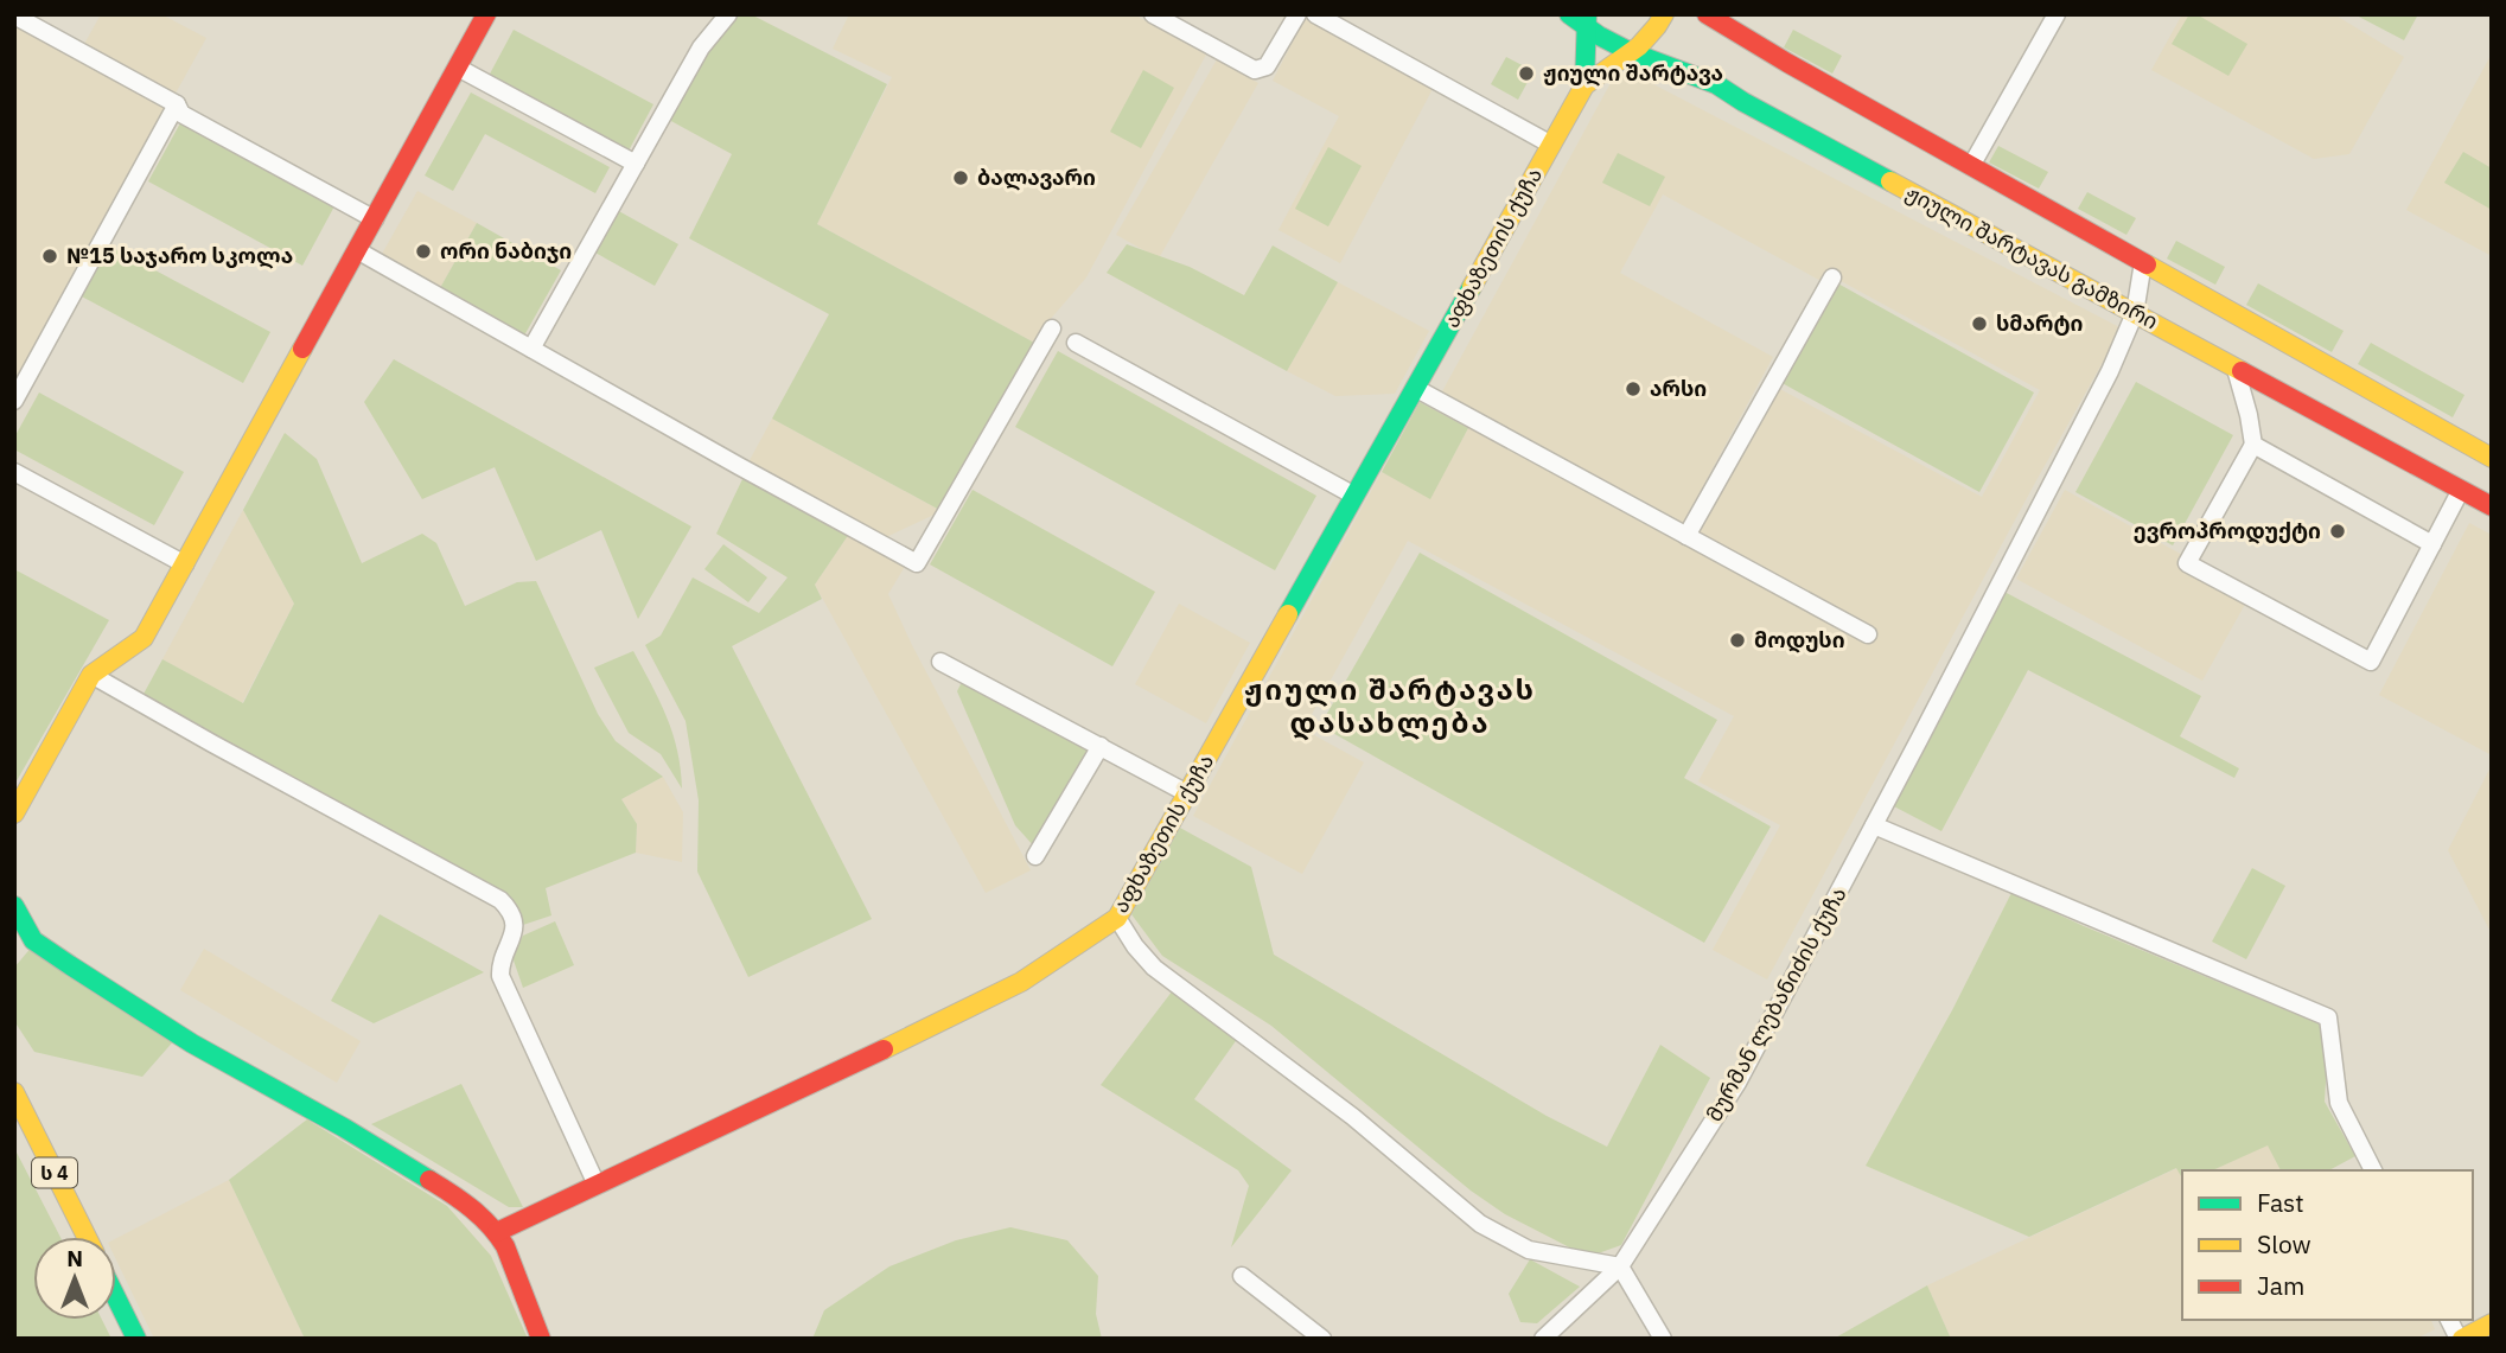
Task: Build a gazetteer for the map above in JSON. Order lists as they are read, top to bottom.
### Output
{
  "streets": {
    "main road": ["აფხაზეთის ქუჩა", "ჟიული შარტავას გამზირი", "ს 4"],
    "street": ["მურმან ლებანიძის ქუჩა"]
  },
  "crossings": [
    ["აფხაზეთის ქუჩა", "ჟიული შარტავას გამზირი"],
    ["ჟიული შარტავას გამზირი", "მურმან ლებანიძის ქუჩა"]
  ],
  "districts": ["ჟიული შარტავას დასახლება"],
  "places": [
    "ჟიული შარტავა",
    "ბალავარი",
    "ორი ნაბიჯი",
    "№15 საჯარო სკოლა",
    "სმარტი",
    "არსი",
    "ევროპროდუქტი",
    "მოდუსი"
  ],
  "legend": ["Fast", "Slow", "Jam"],
  "north": "top"
}
